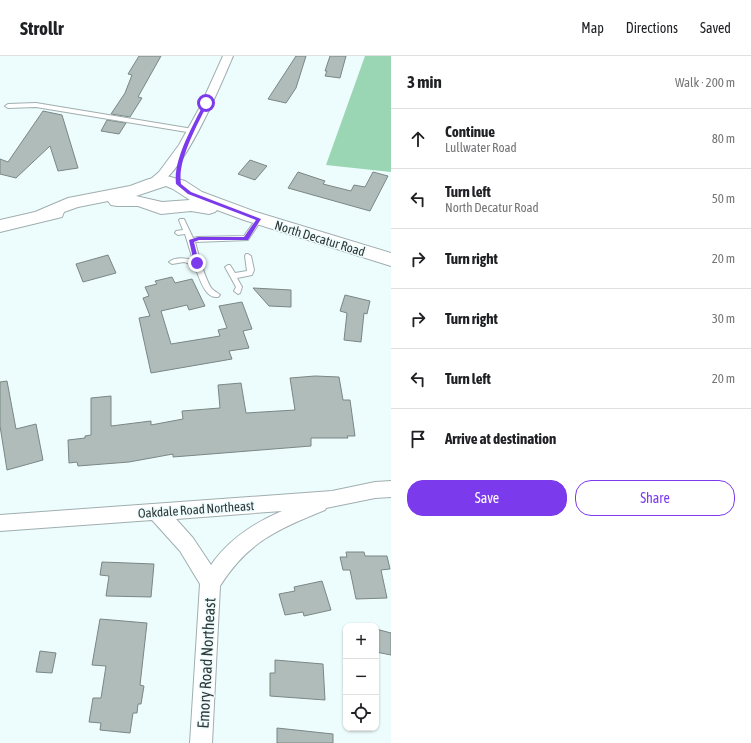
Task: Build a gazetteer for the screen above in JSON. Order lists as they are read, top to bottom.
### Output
{
  "streets": {
    "main road": ["North Decatur Road"],
    "street": ["Oakdale Road Northeast", "Emory Road Northeast"]
  },
  "crossings": [
    ["Oakdale Road Northeast", "Emory Road Northeast"]
  ],
  "page": {
    "header": "Strollr",
    "nav": ["Map", "Directions", "Saved"],
    "heading": ["3 min", "Walk · 200 m"],
    "list": [
      ["Continue", "Lullwater Road", "80 m"],
      ["Turn left", "North Decatur Road", "50 m"],
      ["Turn right", "20 m"],
      ["Turn right", "30 m"],
      ["Turn left", "20 m"],
      "Arrive at destination"
    ],
    "buttons": ["Save", "Share"],
    "map_buttons": ["+", "−"]
  }
}
